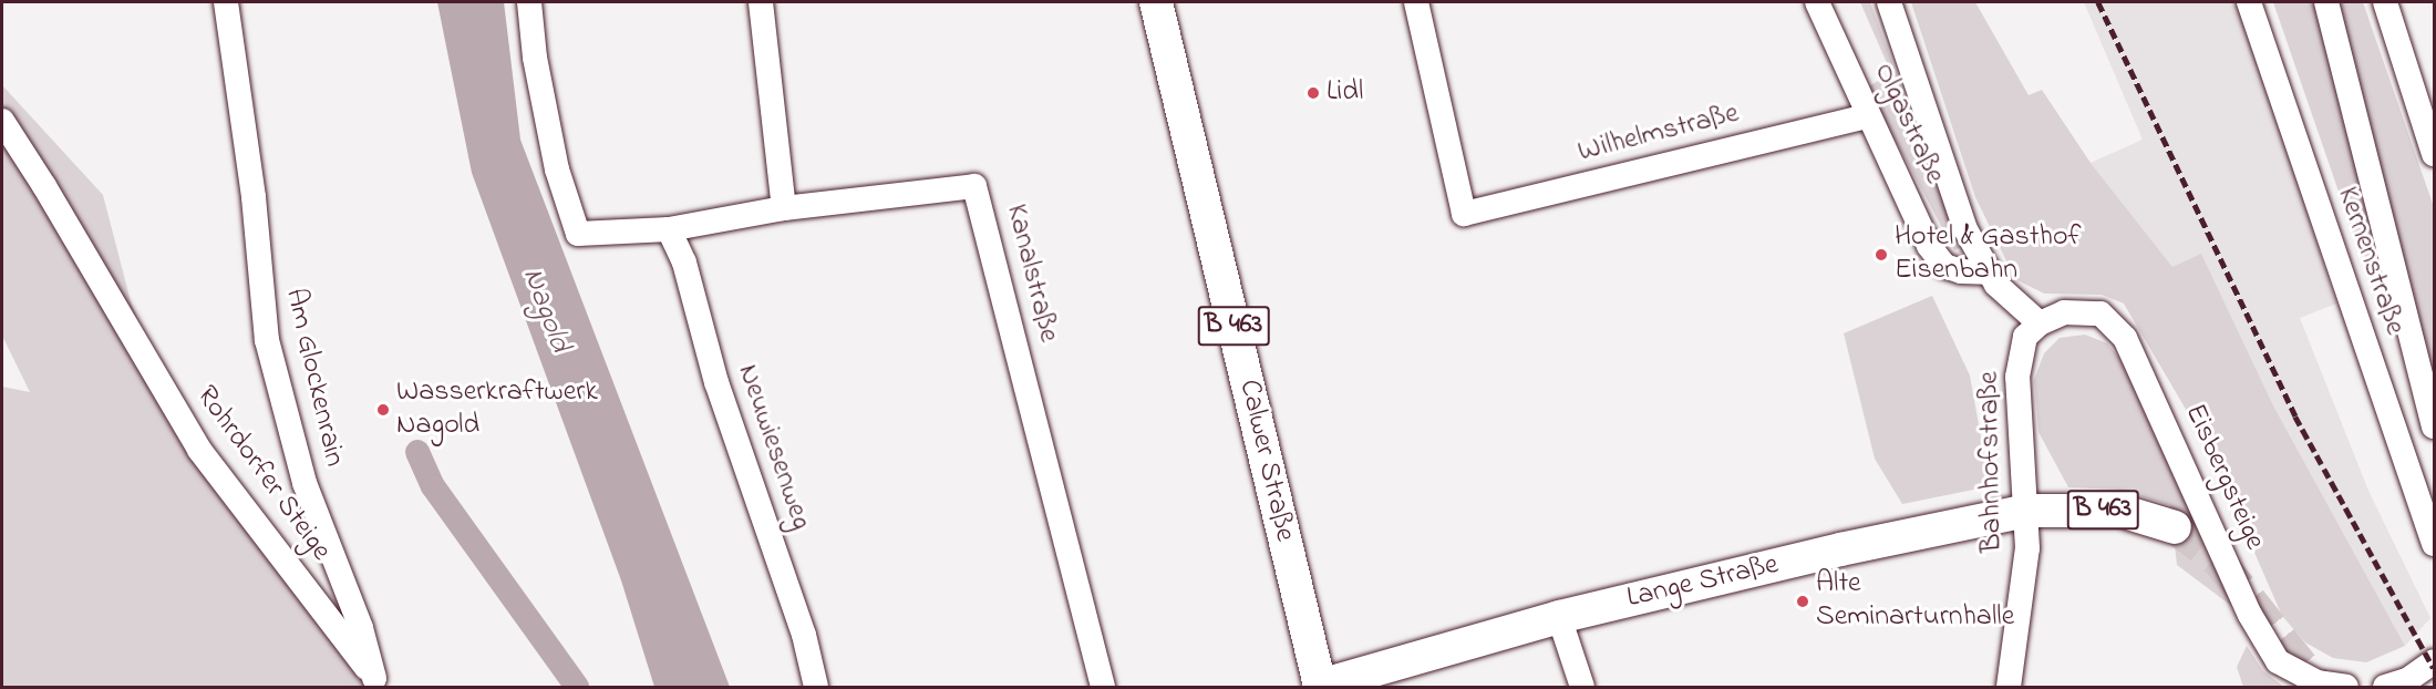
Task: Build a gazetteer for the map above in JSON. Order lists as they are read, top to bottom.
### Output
{
  "streets": {
    "main road": ["B 463", "Calwer Straße", "Lange Straße"],
    "street": [
      "Olgastraße",
      "Wilhelmstraße",
      "Kernenstraße",
      "Kanalstraße",
      "Am Glockenrain",
      "Neuwiesenweg",
      "Bahnhofstraße",
      "Rohrdorfer Steige",
      "Eisbergsteige"
    ]
  },
  "crossings": [
    ["Olgastraße", "Wilhelmstraße"],
    ["Am Glockenrain", "Rohrdorfer Steige"],
    ["Calwer Straße", "Lange Straße"],
    ["Bahnhofstraße", "Eisbergsteige"],
    ["Bahnhofstraße", "Lange Straße"]
  ],
  "water": ["Nagold"],
  "places": [
    "Lidl",
    "Hotel & Gasthof Eisenbahn",
    "Wasserkraftwerk Nagold",
    "Alte Seminarturnhalle"
  ]
}
